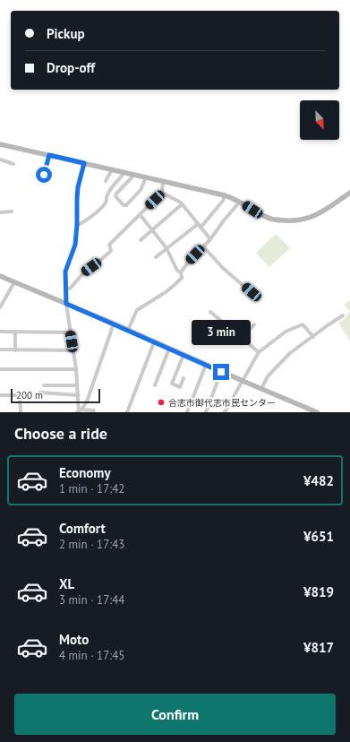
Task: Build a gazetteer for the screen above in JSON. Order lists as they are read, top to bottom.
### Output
{
  "places": ["合志市御代志市民センター"],
  "scale_bar": "200 m",
  "north": "bottom right",
  "page": {
    "banner": ["Pickup", "Drop-off"],
    "bubble": "3 min",
    "scale": "200 m",
    "heading": "Choose a ride",
    "list": [
      {
        "name": "Economy",
        "note": "1 min · 17:42",
        "value": "¥482"
      },
      {
        "name": "Comfort",
        "note": "2 min · 17:43",
        "value": "¥651"
      },
      {
        "name": "XL",
        "note": "3 min · 17:44",
        "value": "¥819"
      },
      {
        "name": "Moto",
        "note": "4 min · 17:45",
        "value": "¥817"
      }
    ],
    "buttons": "Confirm"
  }
}
